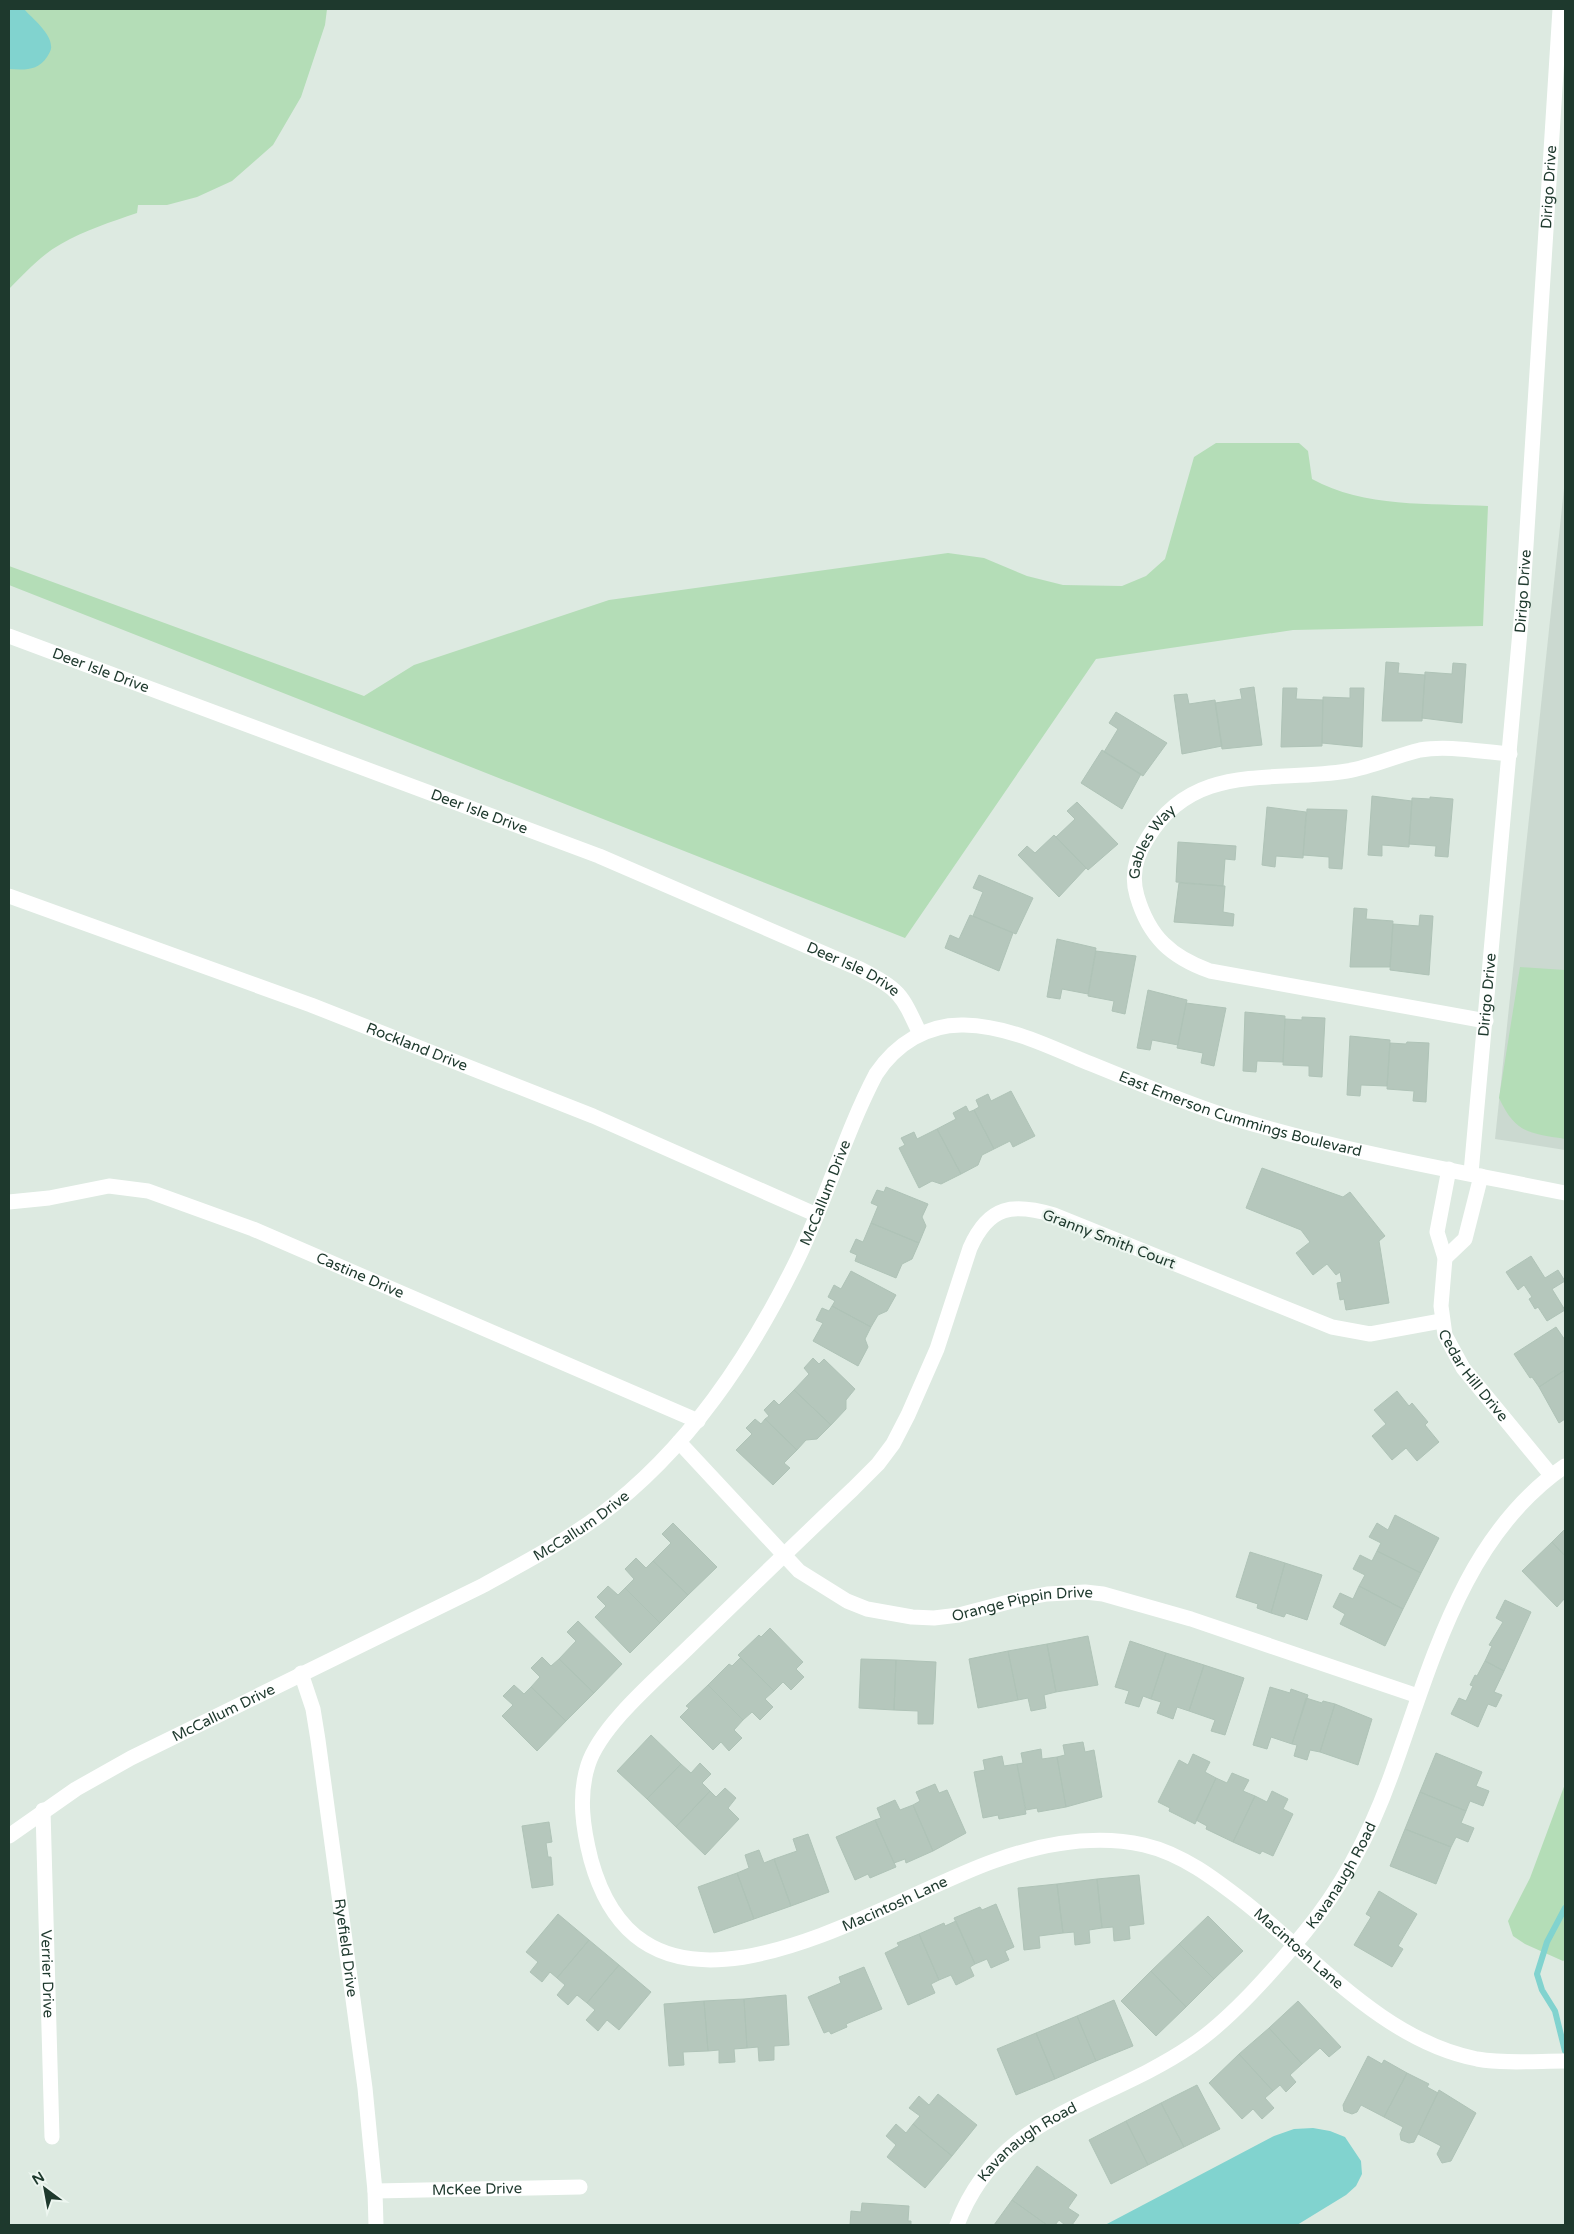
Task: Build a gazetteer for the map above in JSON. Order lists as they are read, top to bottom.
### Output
{
  "streets": {
    "street": [
      "Dirigo Drive",
      "Deer Isle Drive",
      "Gables Way",
      "Rockland Drive",
      "East Emerson Cummings Boulevard",
      "McCallum Drive",
      "Granny Smith Court",
      "Castine Drive",
      "Cedar Hill Drive",
      "Orange Pippin Drive",
      "Kavanaugh Road",
      "Macintosh Lane",
      "Ryefield Drive",
      "Verrier Drive",
      "McKee Drive"
    ]
  },
  "crossings": [
    ["Dirigo Drive", "Gables Way"],
    ["Dirigo Drive", "East Emerson Cummings Boulevard"],
    ["Deer Isle Drive", "East Emerson Cummings Boulevard"],
    ["Deer Isle Drive", "McCallum Drive"],
    ["Rockland Drive", "McCallum Drive"],
    ["East Emerson Cummings Boulevard", "McCallum Drive"],
    ["East Emerson Cummings Boulevard", "Cedar Hill Drive"],
    ["McCallum Drive", "Castine Drive"],
    ["McCallum Drive", "Orange Pippin Drive"],
    ["McCallum Drive", "Ryefield Drive"],
    ["McCallum Drive", "Verrier Drive"],
    ["Granny Smith Court", "Cedar Hill Drive"],
    ["Granny Smith Court", "Orange Pippin Drive"],
    ["Granny Smith Court", "Macintosh Lane"],
    ["Cedar Hill Drive", "Kavanaugh Road"],
    ["Orange Pippin Drive", "Kavanaugh Road"],
    ["Orange Pippin Drive", "Macintosh Lane"],
    ["Kavanaugh Road", "Macintosh Lane"],
    ["Ryefield Drive", "McKee Drive"]
  ],
  "north": "top left"
}
